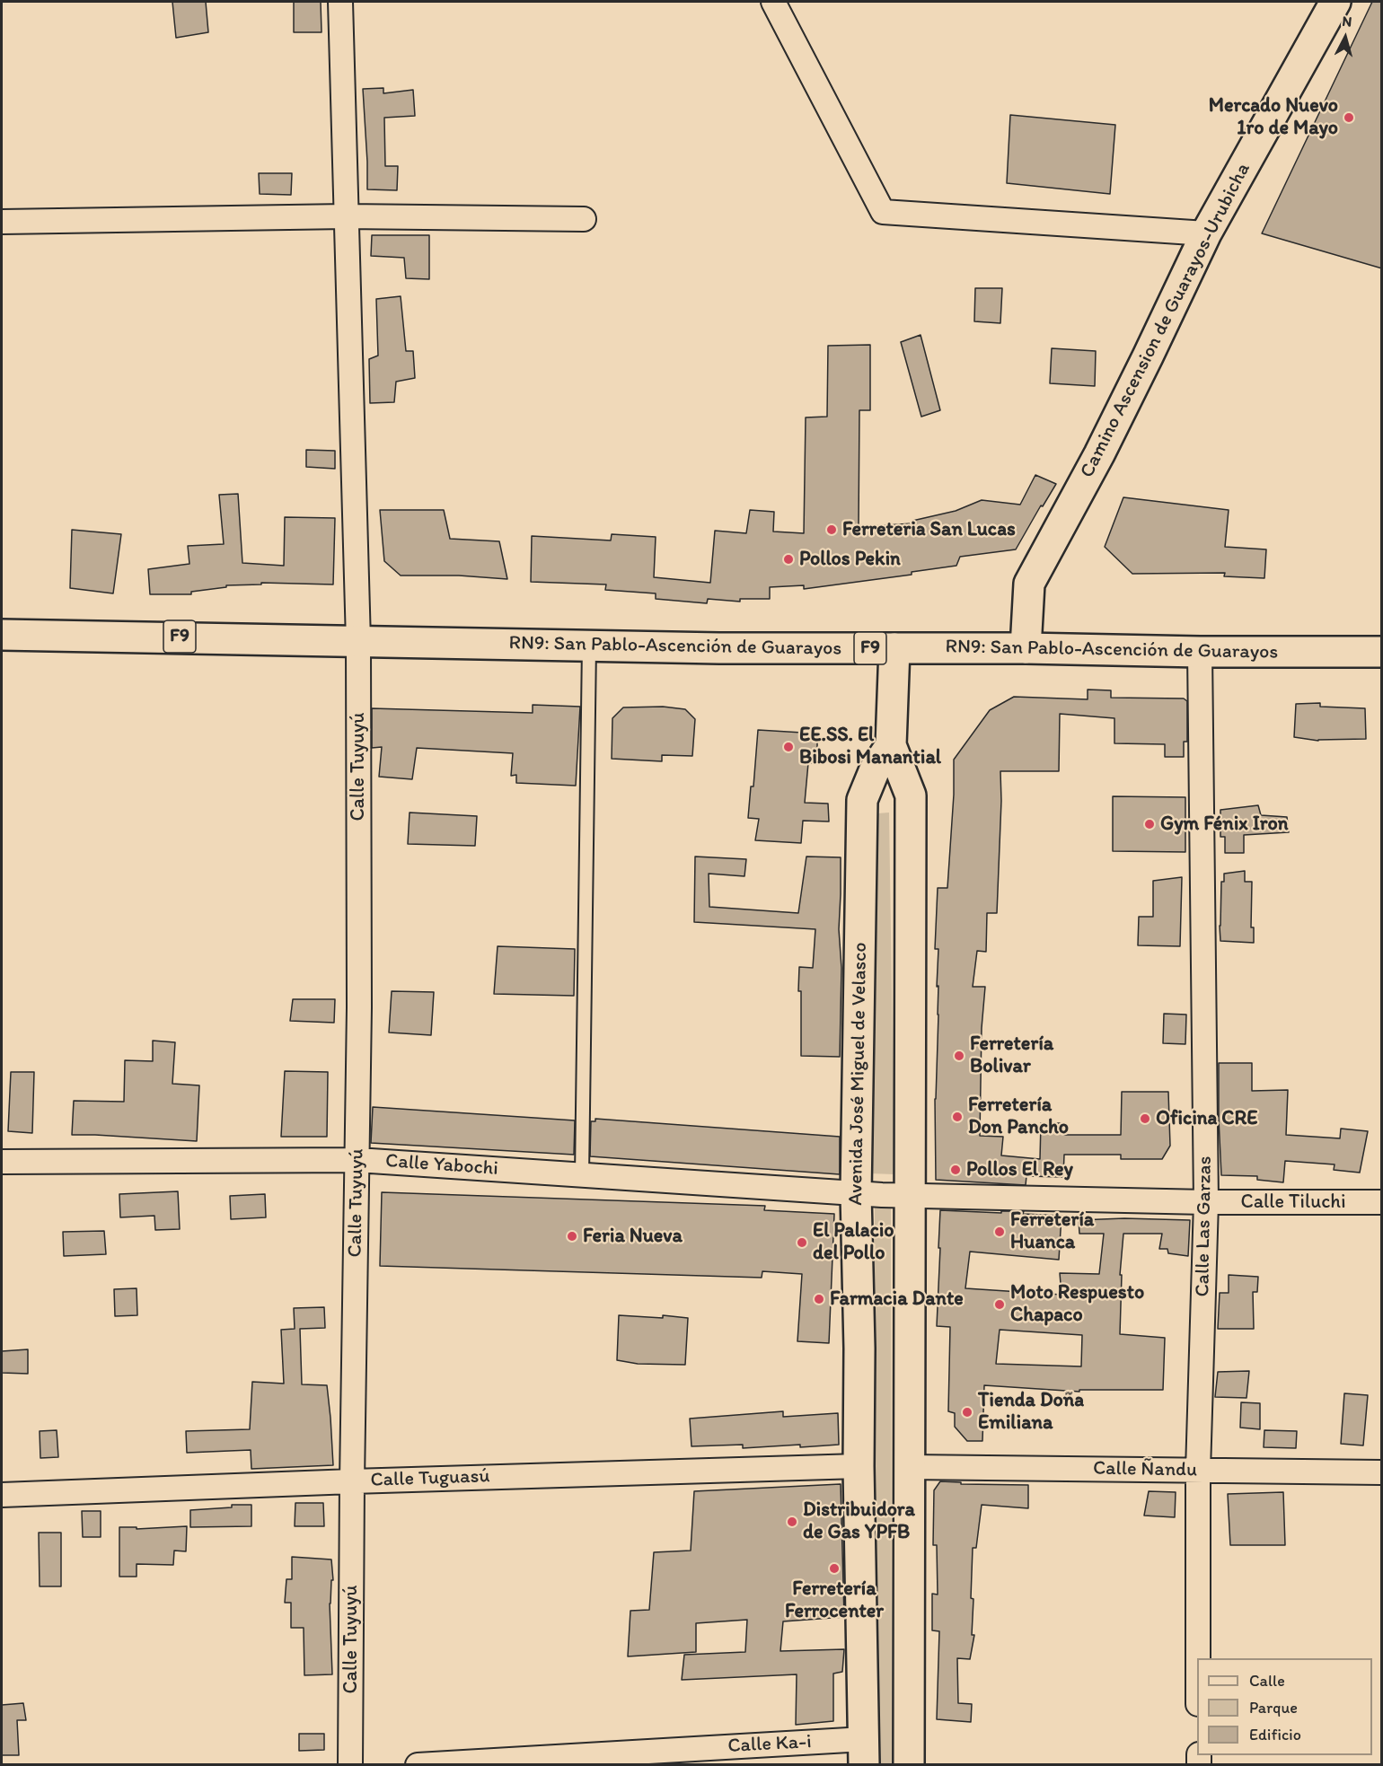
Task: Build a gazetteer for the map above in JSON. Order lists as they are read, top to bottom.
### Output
{
  "streets": {
    "main road": [
      "Camino Ascension de Guarayos-Urubicha",
      "F9",
      "RN9: San Pablo-Ascención de Guarayos",
      "Avenida José Miguel de Velasco"
    ],
    "street": [
      "Calle Tuyuyú",
      "Calle Yabochi",
      "Calle Tiluchi",
      "Calle Las Garzas",
      "Calle Ñandu",
      "Calle Tuguasú",
      "Calle Ka-i"
    ]
  },
  "crossings": [
    ["Camino Ascension de Guarayos-Urubicha", "RN9: San Pablo-Ascención de Guarayos"],
    ["RN9: San Pablo-Ascención de Guarayos", "Calle Tuyuyú"],
    ["RN9: San Pablo-Ascención de Guarayos", "Avenida José Miguel de Velasco"],
    ["RN9: San Pablo-Ascención de Guarayos", "Calle Las Garzas"],
    ["Calle Tuyuyú", "Calle Yabochi"],
    ["Calle Tuyuyú", "Calle Tuguasú"],
    ["Avenida José Miguel de Velasco", "Calle Yabochi"],
    ["Avenida José Miguel de Velasco", "Calle Tiluchi"],
    ["Avenida José Miguel de Velasco", "Calle Ñandu"],
    ["Avenida José Miguel de Velasco", "Calle Tuguasú"],
    ["Avenida José Miguel de Velasco", "Calle Ka-i"],
    ["Calle Yabochi", "Calle Tiluchi"],
    ["Calle Tiluchi", "Calle Las Garzas"],
    ["Calle Las Garzas", "Calle Ñandu"]
  ],
  "places": [
    "Mercado Nuevo 1ro de Mayo",
    "Ferreteria San Lucas",
    "Pollos Pekin",
    "EE.SS. El Bibosi Manantial",
    "Gym Fénix Iron",
    "Ferretería Bolivar",
    "Ferretería Don Pancho",
    "Oficina CRE",
    "Pollos El Rey",
    "Ferretería Huanca",
    "Feria Nueva",
    "El Palacio del Pollo",
    "Farmacia Dante",
    "Moto Respuesto Chapaco",
    "Tienda Doña Emiliana",
    "Distribuidora de Gas YPFB",
    "Ferretería Ferrocenter"
  ],
  "legend": ["Calle", "Parque", "Edificio"],
  "north": "top"
}
